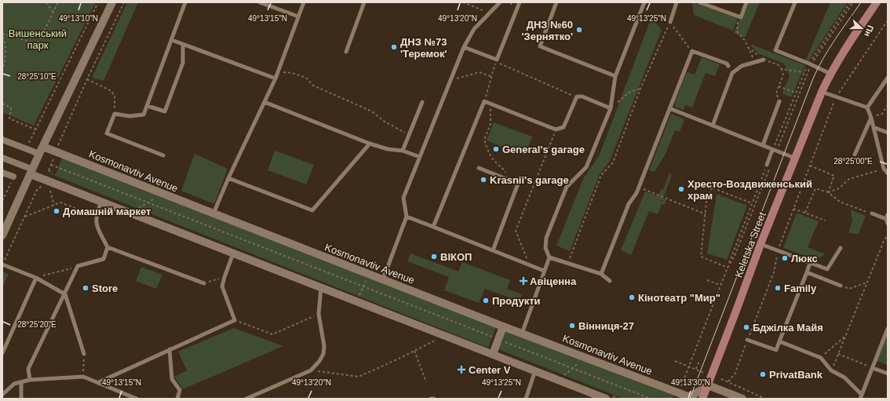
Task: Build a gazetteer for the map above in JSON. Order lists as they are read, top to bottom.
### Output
{
  "streets": {
    "main road": ["Keletska Street"],
    "street": ["Kosmonavtiv Avenue"]
  },
  "crossings": [
    ["Kosmonavtiv Avenue", "Keletska Street"]
  ],
  "parks": ["Вишенський парк"],
  "places": {
    "other": [
      "ДНЗ №60 'Зернятко'",
      "ДНЗ №73 'Теремок'",
      "General's garage",
      "Krasnii's garage",
      "Хресто-Воздвиженський храм",
      "Домашній маркет",
      "ВІКОП",
      "Люкс",
      "Store",
      "Family",
      "Кінотеатр \"Мир\"",
      "Продукти",
      "Вінниця-27",
      "Бджілка Майя",
      "PrivatBank"
    ],
    "health": ["Авіценна", "Center V"]
  },
  "north": "right",
  "coordinates": [
    "49°13'10\"N",
    "49°13'15\"N",
    "49°13'20\"N",
    "49°13'25\"N",
    "28°25'10\"E",
    "28°25'00\"E",
    "28°25'20\"E",
    "49°13'30\"N"
  ]
}
